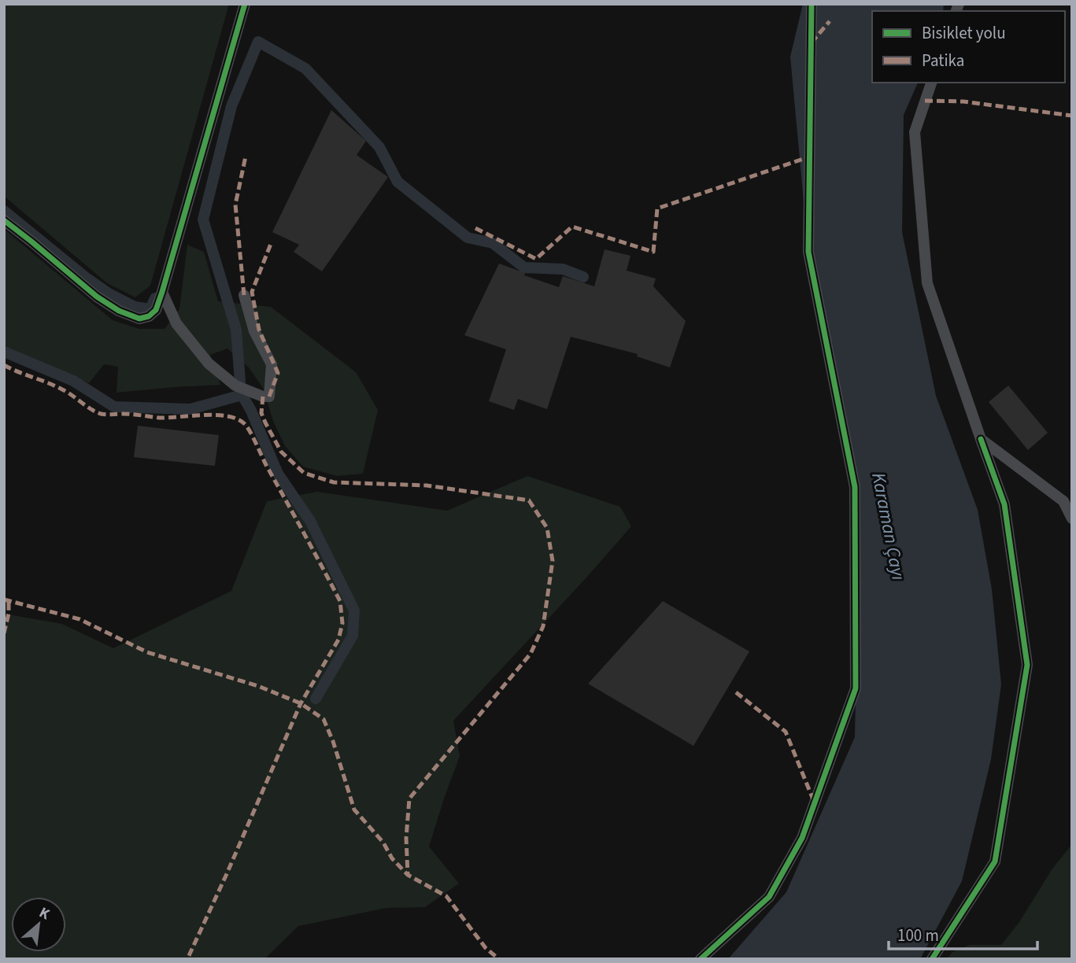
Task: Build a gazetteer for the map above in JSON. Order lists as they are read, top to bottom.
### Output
{
  "water": ["Karaman Çayı"],
  "legend": ["Bisiklet yolu", "Patika"],
  "scale_bar": "100 m",
  "north": "top right"
}
